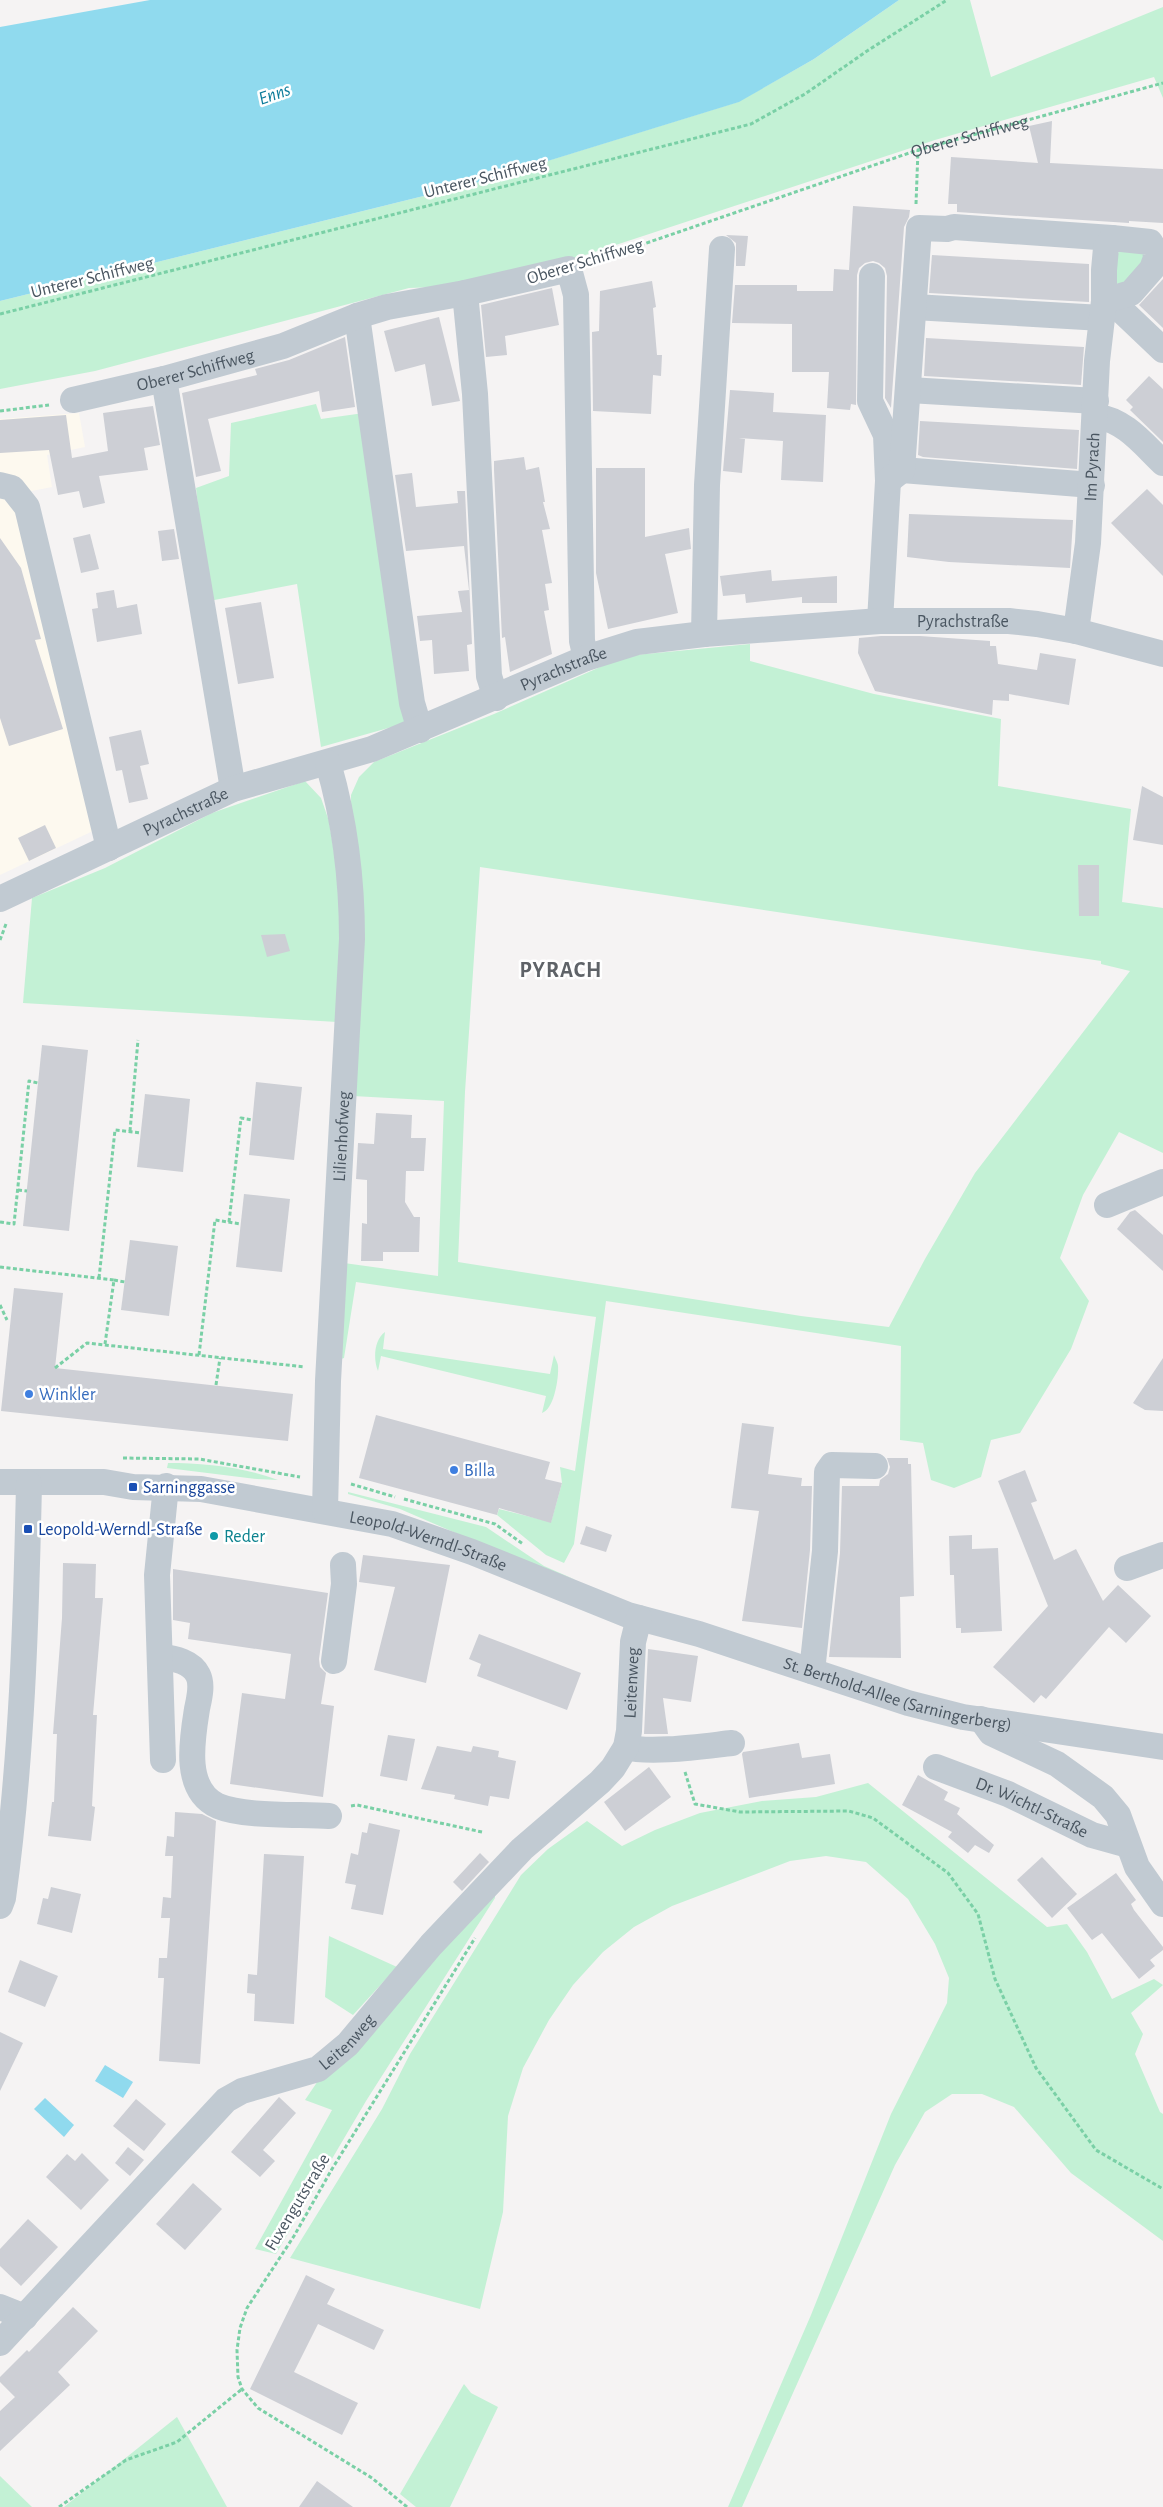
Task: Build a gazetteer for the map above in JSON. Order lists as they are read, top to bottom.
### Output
{
  "streets": {
    "street": [
      "Oberer Schiffweg",
      "Im Pyrach",
      "Pyrachstraße",
      "Lilienhofweg",
      "Leopold-Werndl-Straße",
      "Leitenweg",
      "St. Berthold-Allee (Sarningerberg)",
      "Dr. Wichtl-Straße"
    ],
    "path": ["Unterer Schiffweg", "Fuxengutstraße"]
  },
  "crossings": [
    ["Im Pyrach", "Pyrachstraße"],
    ["Pyrachstraße", "Lilienhofweg"],
    ["Lilienhofweg", "Leopold-Werndl-Straße"],
    ["Leopold-Werndl-Straße", "Leitenweg"],
    ["Leopold-Werndl-Straße", "St. Berthold-Allee (Sarningerberg)"],
    ["Leitenweg", "St. Berthold-Allee (Sarningerberg)"],
    ["St. Berthold-Allee (Sarningerberg)", "Dr. Wichtl-Straße"]
  ],
  "districts": ["PYRACH"],
  "water": ["Enns"],
  "places": {
    "other": ["Winkler", "Billa", "Reder"],
    "transit": ["Sarninggasse", "Leopold-Werndl-Straße"]
  }
}
